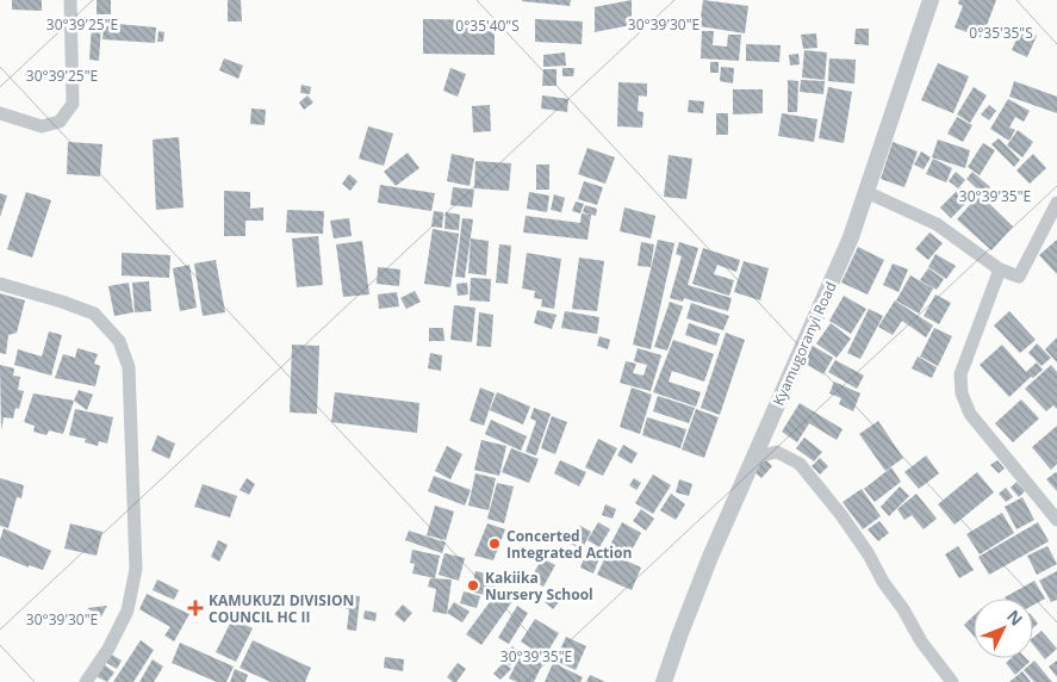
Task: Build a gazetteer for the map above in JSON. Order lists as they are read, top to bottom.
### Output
{
  "streets": {
    "street": ["Kyamugoranyi Road"]
  },
  "places": {
    "other": ["Concerted Integrated Action", "Kakiika Nursery School"],
    "health": ["KAMUKUZI DIVISION COUNCIL HC II"]
  },
  "north": "top right",
  "coordinates": [
    "30°39'25\"E",
    "30°39'30\"E",
    "0°35'40\"S",
    "0°35'35\"S",
    "30°39'35\"E"
  ]
}
